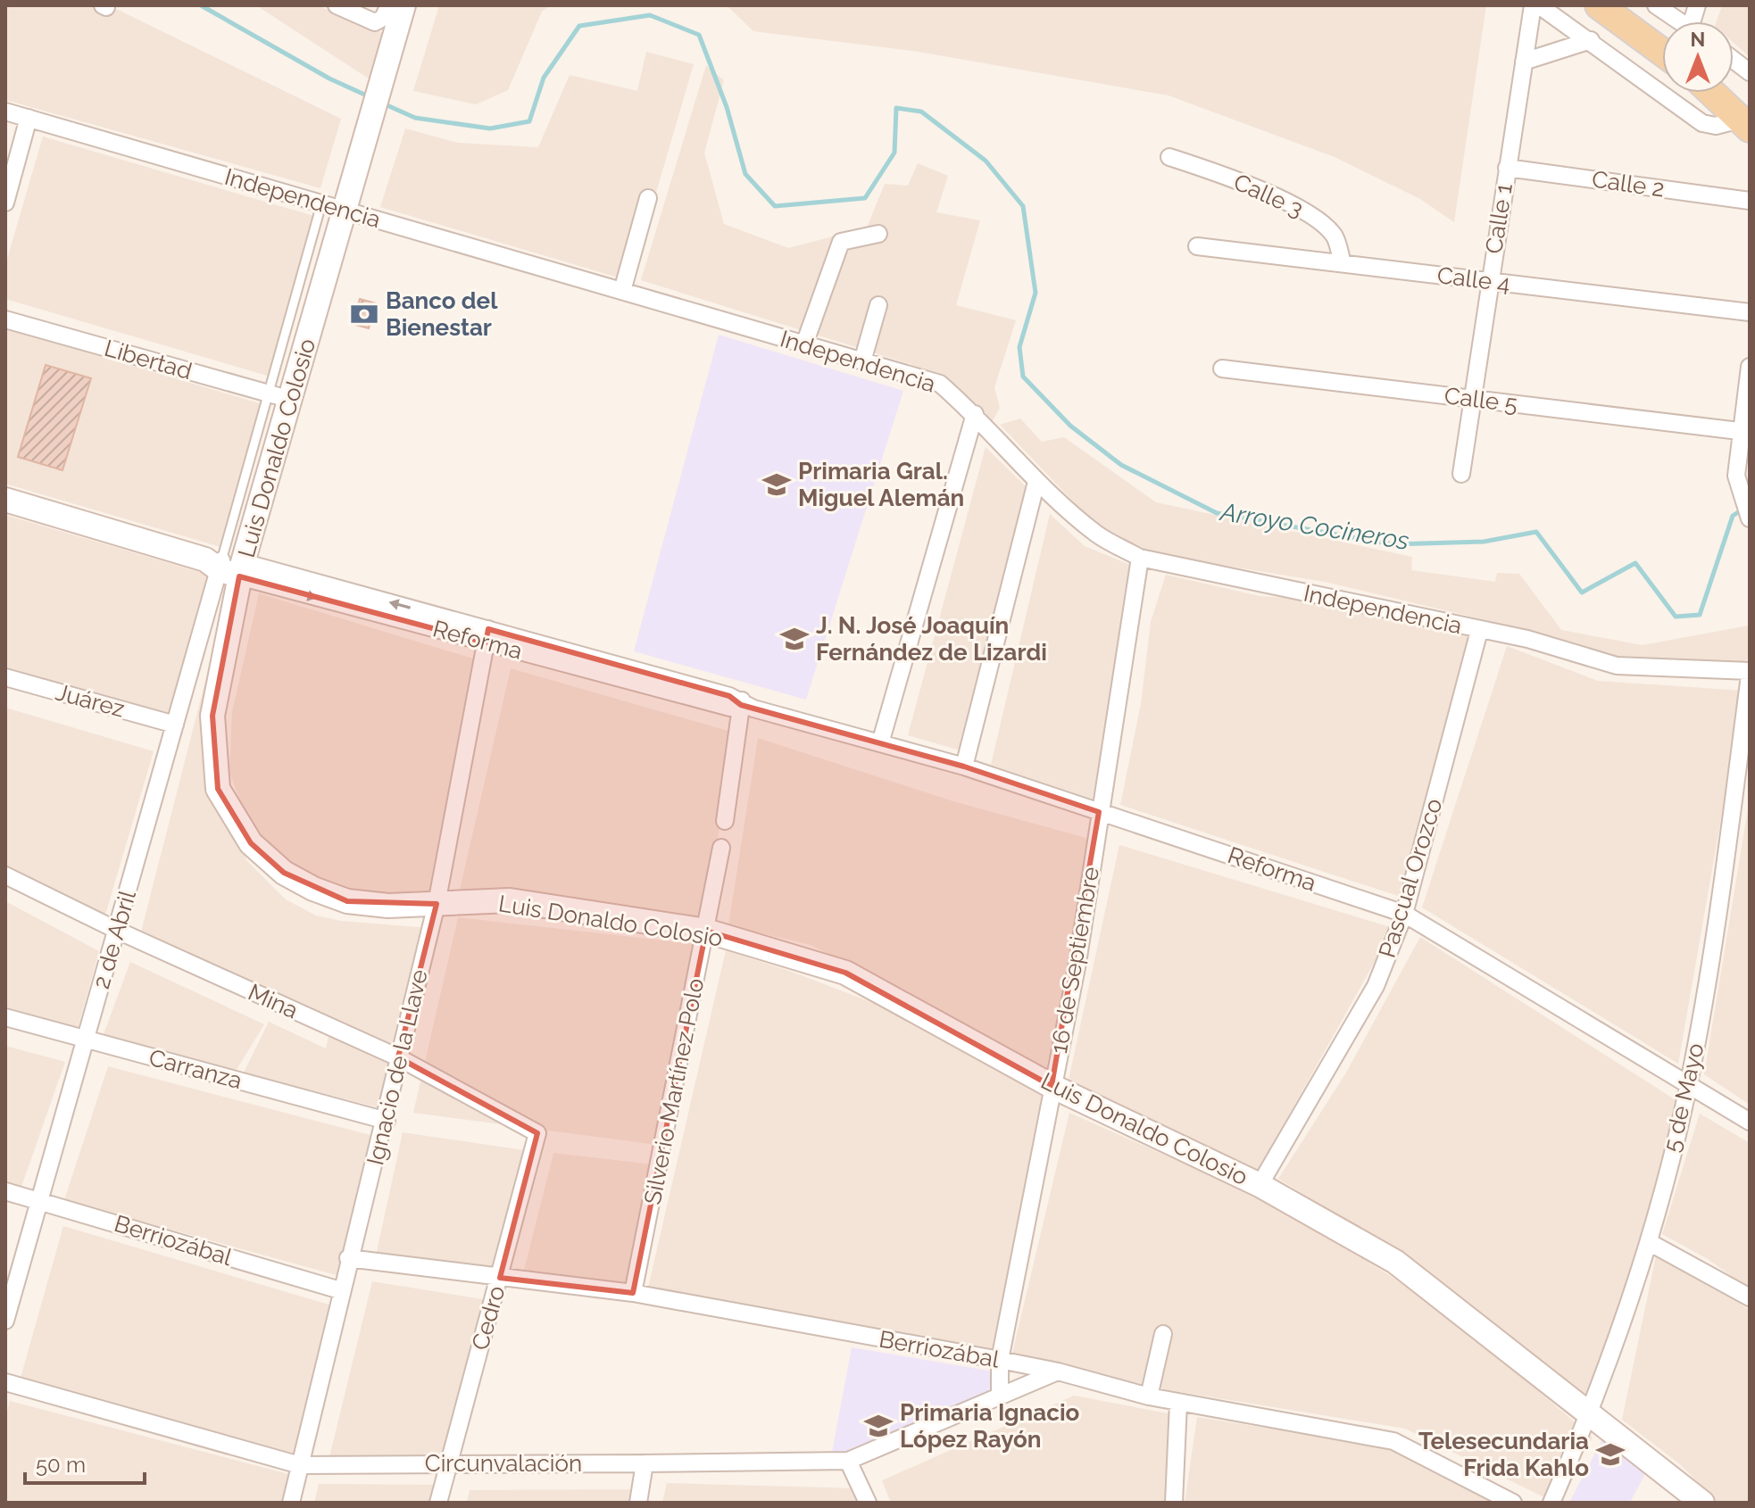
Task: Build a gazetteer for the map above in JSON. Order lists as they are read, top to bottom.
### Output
{
  "streets": {
    "main road": ["Luis Donaldo Colosio", "Reforma"],
    "street": [
      "Calle 2",
      "Calle 3",
      "Independencia",
      "Calle 1",
      "Calle 4",
      "Libertad",
      "Calle 5",
      "Juárez",
      "Pascual Orozco",
      "2 de Abril",
      "16 de Septiembre",
      "Mina",
      "Ignacio de la Llave",
      "Carranza",
      "Silverio Martínez Polo",
      "5 de Mayo",
      "Berriozábal",
      "Cedro",
      "Circunvalación"
    ]
  },
  "crossings": [
    ["Calle 2", "Calle 1"],
    ["Calle 3", "Calle 4"],
    ["Independencia", "Luis Donaldo Colosio"],
    ["Independencia", "Pascual Orozco"],
    ["Independencia", "16 de Septiembre"],
    ["Independencia", "5 de Mayo"],
    ["Calle 1", "Calle 4"],
    ["Calle 1", "Calle 5"],
    ["Libertad", "Luis Donaldo Colosio"],
    ["Luis Donaldo Colosio", "Reforma"],
    ["Luis Donaldo Colosio", "Pascual Orozco"],
    ["Luis Donaldo Colosio", "2 de Abril"],
    ["Luis Donaldo Colosio", "16 de Septiembre"],
    ["Luis Donaldo Colosio", "Ignacio de la Llave"],
    ["Luis Donaldo Colosio", "Silverio Martínez Polo"],
    ["Luis Donaldo Colosio", "5 de Mayo"],
    ["Reforma", "Pascual Orozco"],
    ["Reforma", "2 de Abril"],
    ["Reforma", "16 de Septiembre"],
    ["Reforma", "Ignacio de la Llave"],
    ["Reforma", "5 de Mayo"],
    ["Juárez", "2 de Abril"],
    ["2 de Abril", "Mina"],
    ["2 de Abril", "Carranza"],
    ["2 de Abril", "Berriozábal"],
    ["16 de Septiembre", "Berriozábal"],
    ["Mina", "Ignacio de la Llave"],
    ["Mina", "Cedro"],
    ["Ignacio de la Llave", "Carranza"],
    ["Ignacio de la Llave", "Berriozábal"],
    ["Ignacio de la Llave", "Circunvalación"],
    ["Silverio Martínez Polo", "Berriozábal"],
    ["Berriozábal", "Cedro"],
    ["Berriozábal", "Circunvalación"],
    ["Cedro", "Circunvalación"]
  ],
  "water": ["Arroyo Cocineros"],
  "places": {
    "bank": ["Banco del Bienestar"],
    "school or university": [
      "Primaria Gral. Miguel Alemán",
      "J. N. José Joaquín Fernández de Lizardi",
      "Primaria Ignacio López Rayón",
      "Telesecundaria Frida Kahlo"
    ]
  },
  "scale_bar": "50 m",
  "north": "top"
}
